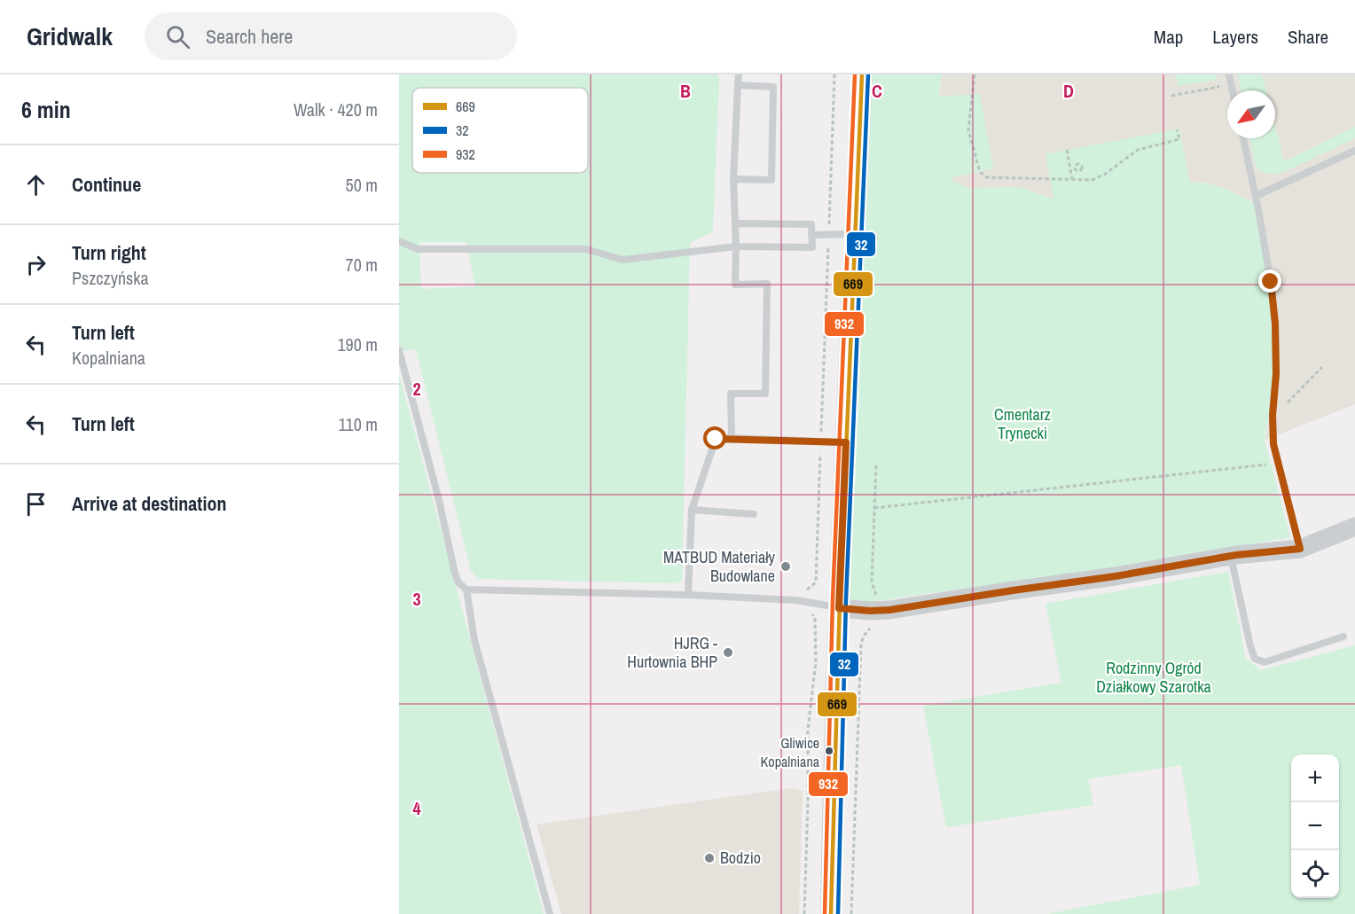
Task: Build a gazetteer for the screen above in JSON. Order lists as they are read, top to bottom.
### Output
{
  "parks": ["Cmentarz Trynecki", "Rodzinny Ogród Działkowy Szarotka"],
  "places": [
    "MATBUD Materiały Budowlane",
    "HJRG - Hurtownia BHP",
    "Gliwice Kopalniana",
    "Bodzio"
  ],
  "lines": ["transit line 669", "transit line 32", "transit line 932"],
  "legend": ["669", "32", "932"],
  "north": "bottom left",
  "page": {
    "header": "Gridwalk",
    "search": "Search here",
    "nav": ["Map", "Layers", "Share"],
    "heading": ["6 min", "Walk · 420 m"],
    "list": [
      ["Continue", "50 m"],
      ["Turn right", "Pszczyńska", "70 m"],
      ["Turn left", "Kopalniana", "190 m"],
      ["Turn left", "110 m"],
      "Arrive at destination"
    ],
    "map_buttons": ["+", "−"]
  },
  "grid": {
    "columns": ["B", "C", "D"],
    "rows": ["2", "3", "4"]
  }
}
